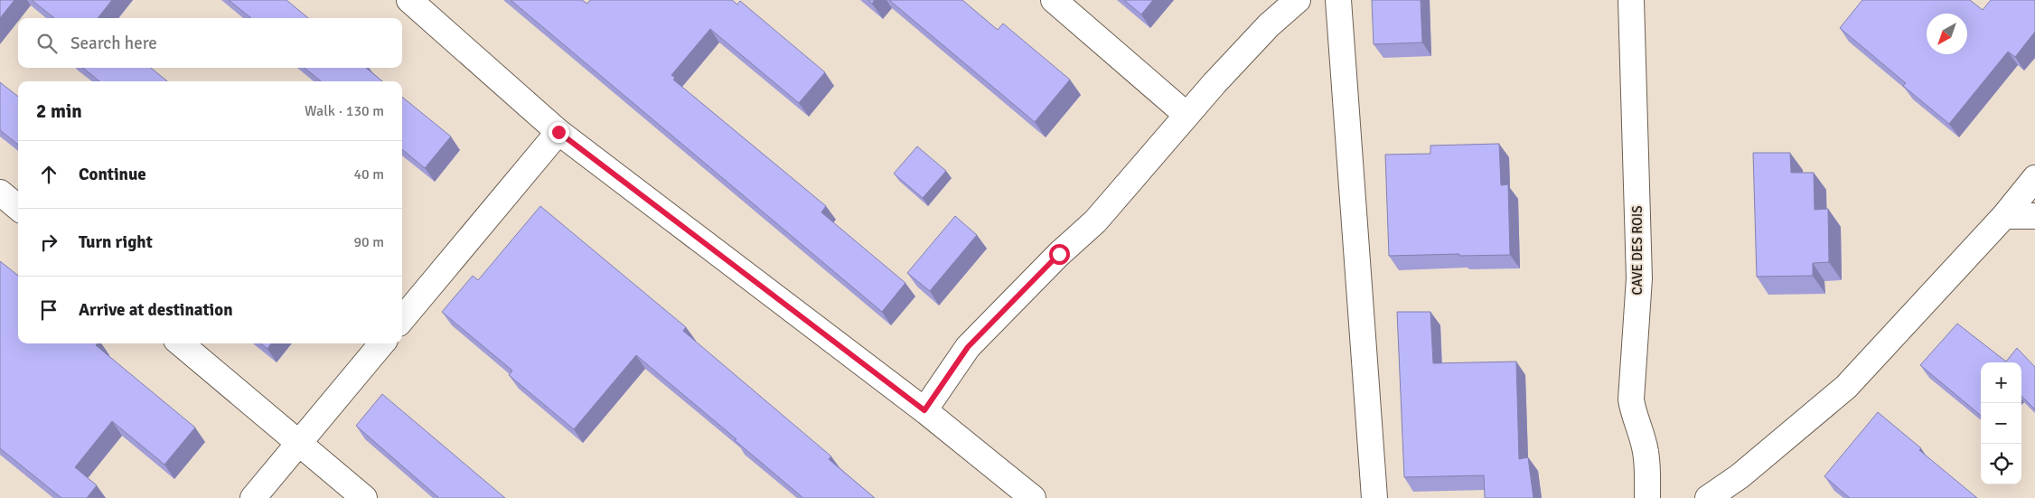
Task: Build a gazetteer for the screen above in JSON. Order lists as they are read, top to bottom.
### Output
{
  "streets": {
    "street": ["CAVE DES ROIS"]
  },
  "north": "bottom left",
  "page": {
    "search": "Search here",
    "heading": ["2 min", "Walk · 130 m"],
    "list": [
      ["Continue", "40 m"],
      ["Turn right", "90 m"],
      "Arrive at destination"
    ],
    "map_buttons": ["+", "−"]
  }
}
